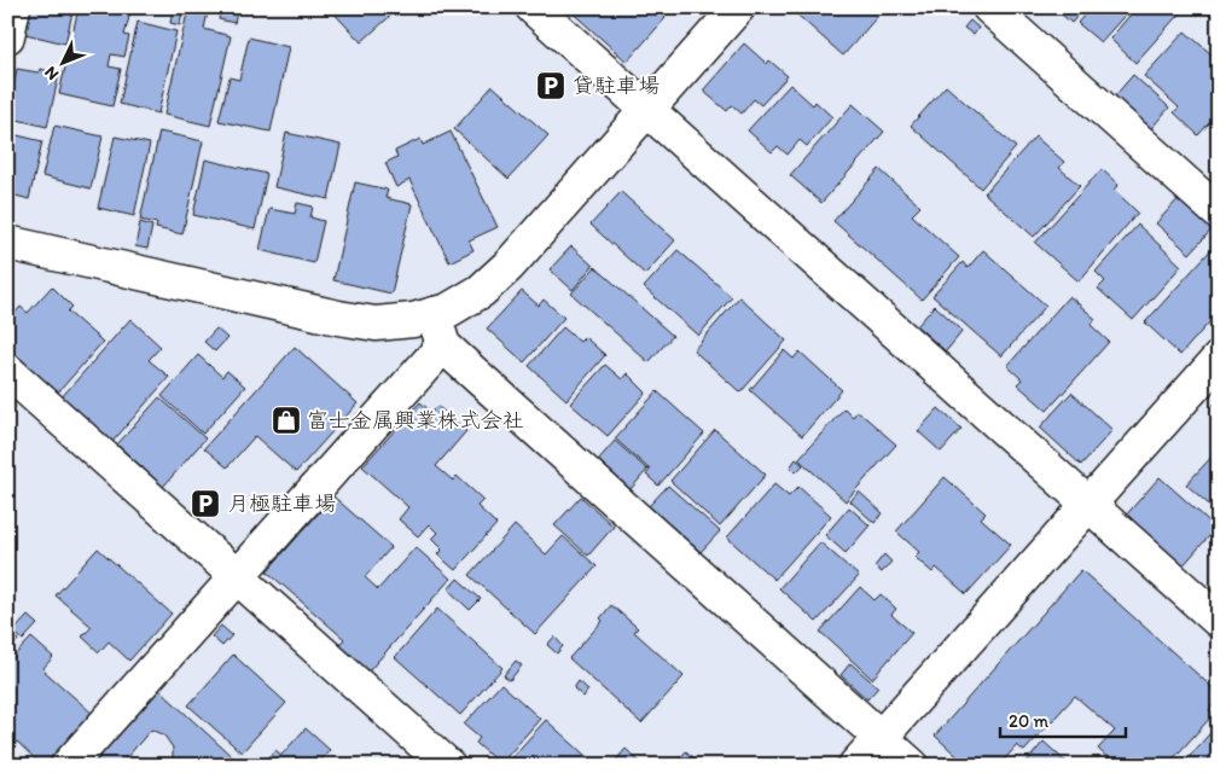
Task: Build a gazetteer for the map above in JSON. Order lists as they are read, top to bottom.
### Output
{
  "places": {
    "parking": ["貸駐車場", "月極駐車場"],
    "shop": ["富士金属興業株式会社"]
  },
  "scale_bar": "20 m",
  "north": "bottom left"
}
